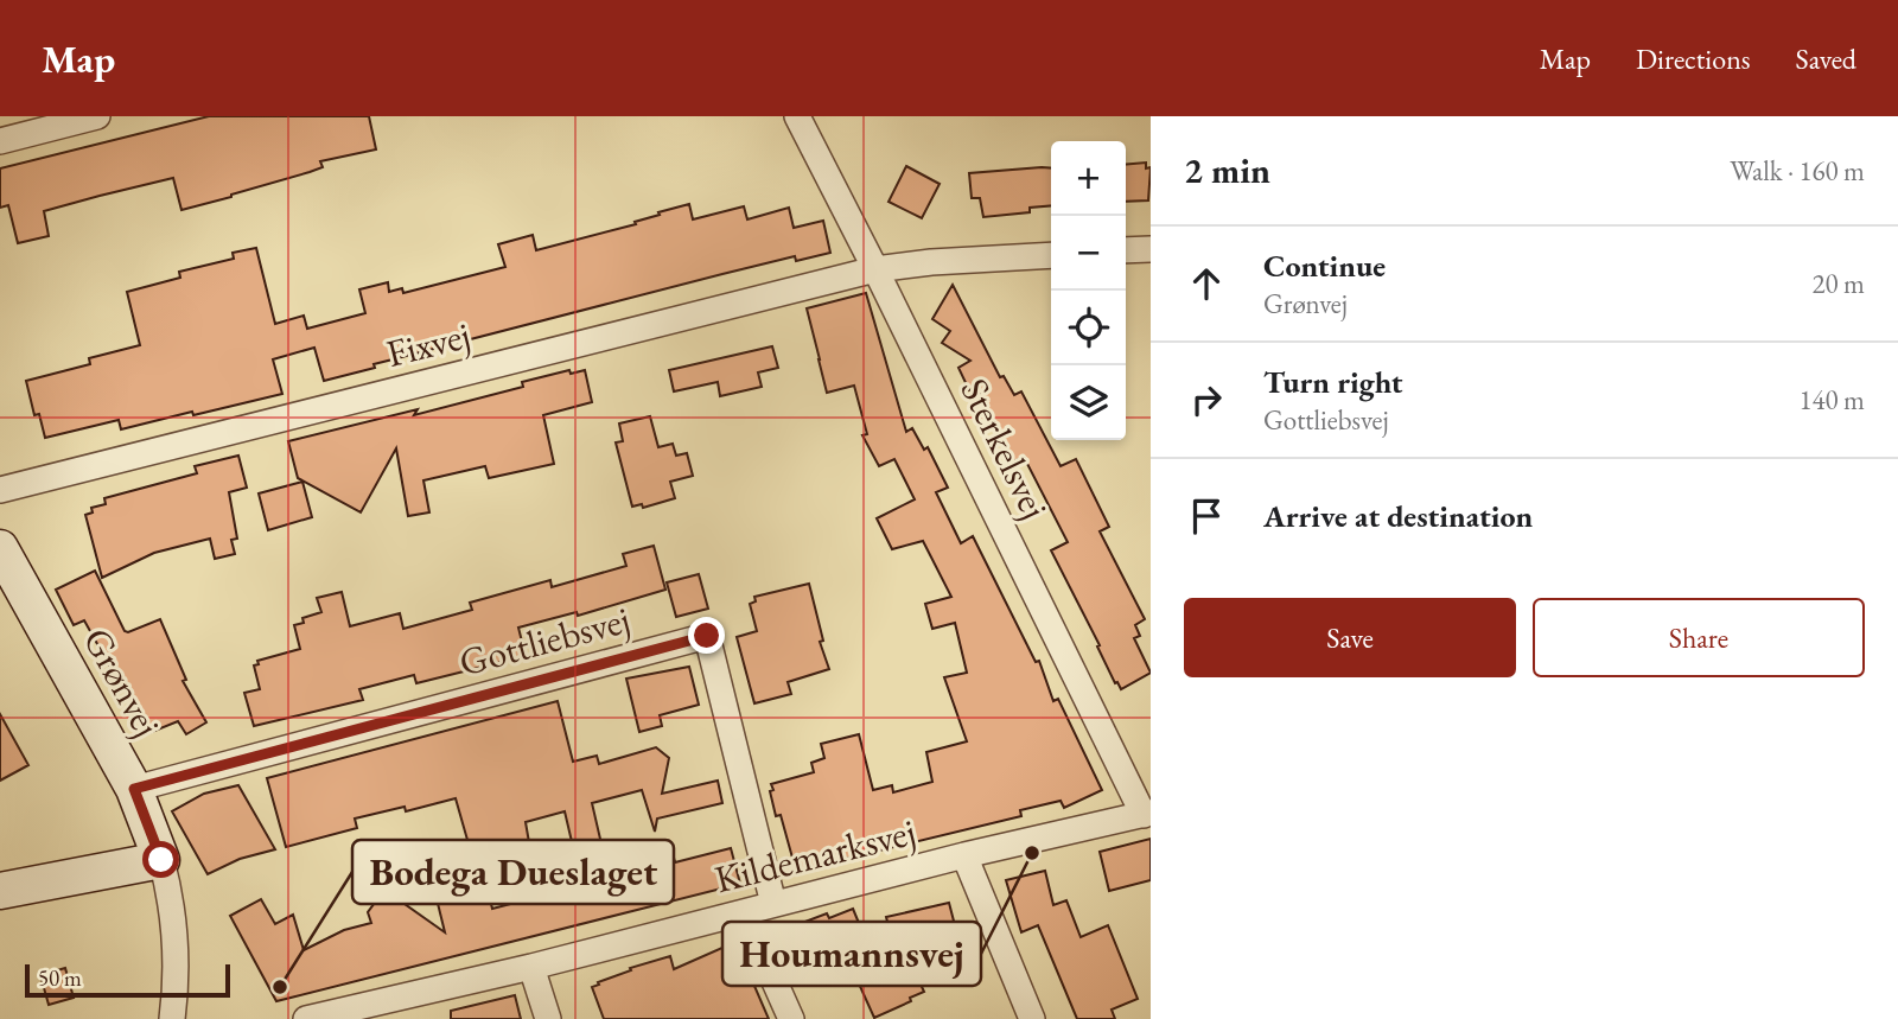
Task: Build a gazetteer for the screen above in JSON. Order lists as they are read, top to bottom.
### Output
{
  "streets": {
    "street": [
      "Fixvej",
      "Sterkelsvej",
      "Gottliebsvej",
      "Grønvej",
      "Kildemarksvej"
    ]
  },
  "crossings": [
    ["Fixvej", "Sterkelsvej"],
    ["Sterkelsvej", "Kildemarksvej"],
    ["Gottliebsvej", "Grønvej"],
    ["Gottliebsvej", "Kildemarksvej"]
  ],
  "places": ["Houmannsvej", "Bodega Dueslaget"],
  "scale_bar": "50 m",
  "page": {
    "header": "Map",
    "nav": ["Map", "Directions", "Saved"],
    "heading": ["2 min", "Walk · 160 m"],
    "map_buttons": ["+", "−"],
    "list": [
      ["Continue", "Grønvej", "20 m"],
      ["Turn right", "Gottliebsvej", "140 m"],
      "Arrive at destination"
    ],
    "buttons": ["Save", "Share"],
    "scale": "50 m"
  }
}
